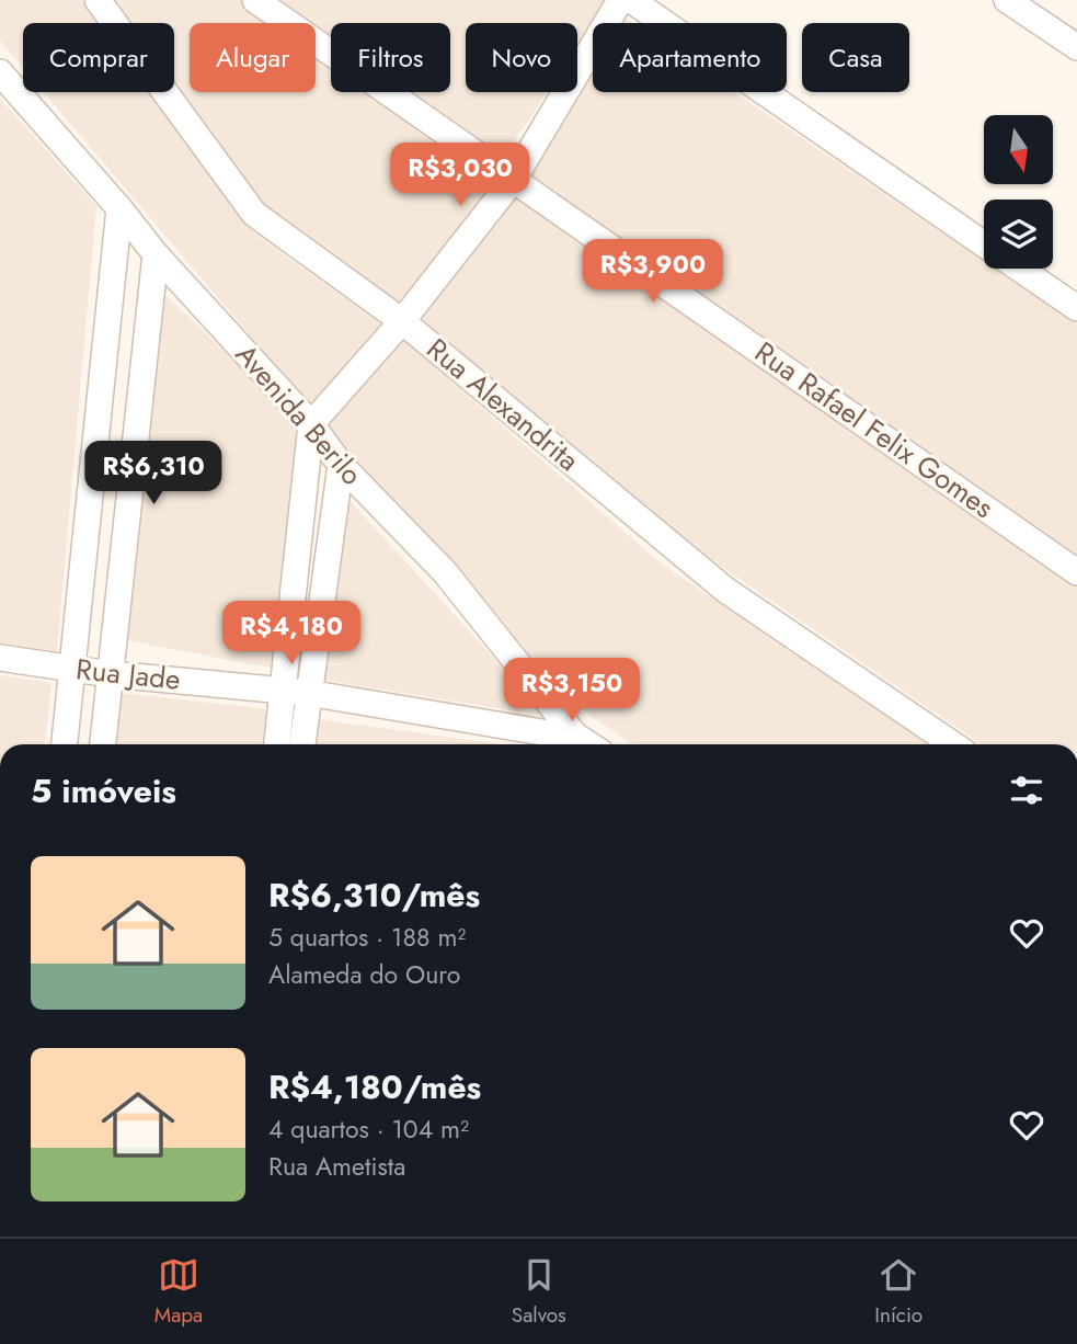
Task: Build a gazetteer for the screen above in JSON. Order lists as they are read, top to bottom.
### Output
{
  "streets": {
    "street": [
      "Rua Alexandrita",
      "Avenida Berilo",
      "Rua Rafael Felix Gomes",
      "Rua Jade"
    ]
  },
  "crossings": [
    ["Avenida Berilo", "Rua Jade"]
  ],
  "north": "bottom",
  "page": {
    "chip": [
      "Comprar",
      "Alugar",
      "Filtros",
      "Novo",
      "Apartamento",
      "Casa"
    ],
    "price": [
      "R$3,030",
      "R$3,900",
      "R$6,310",
      "R$4,180",
      "R$3,150"
    ],
    "heading": "5 imóveis",
    "list": [
      {
        "name": "R$6,310/mês",
        "note": "5 quartos · 188 m² · Alameda do Ouro"
      },
      {
        "name": "R$4,180/mês",
        "note": "4 quartos · 104 m² · Rua Ametista"
      }
    ],
    "tabs": ["Mapa", "Salvos", "Início"]
  }
}
